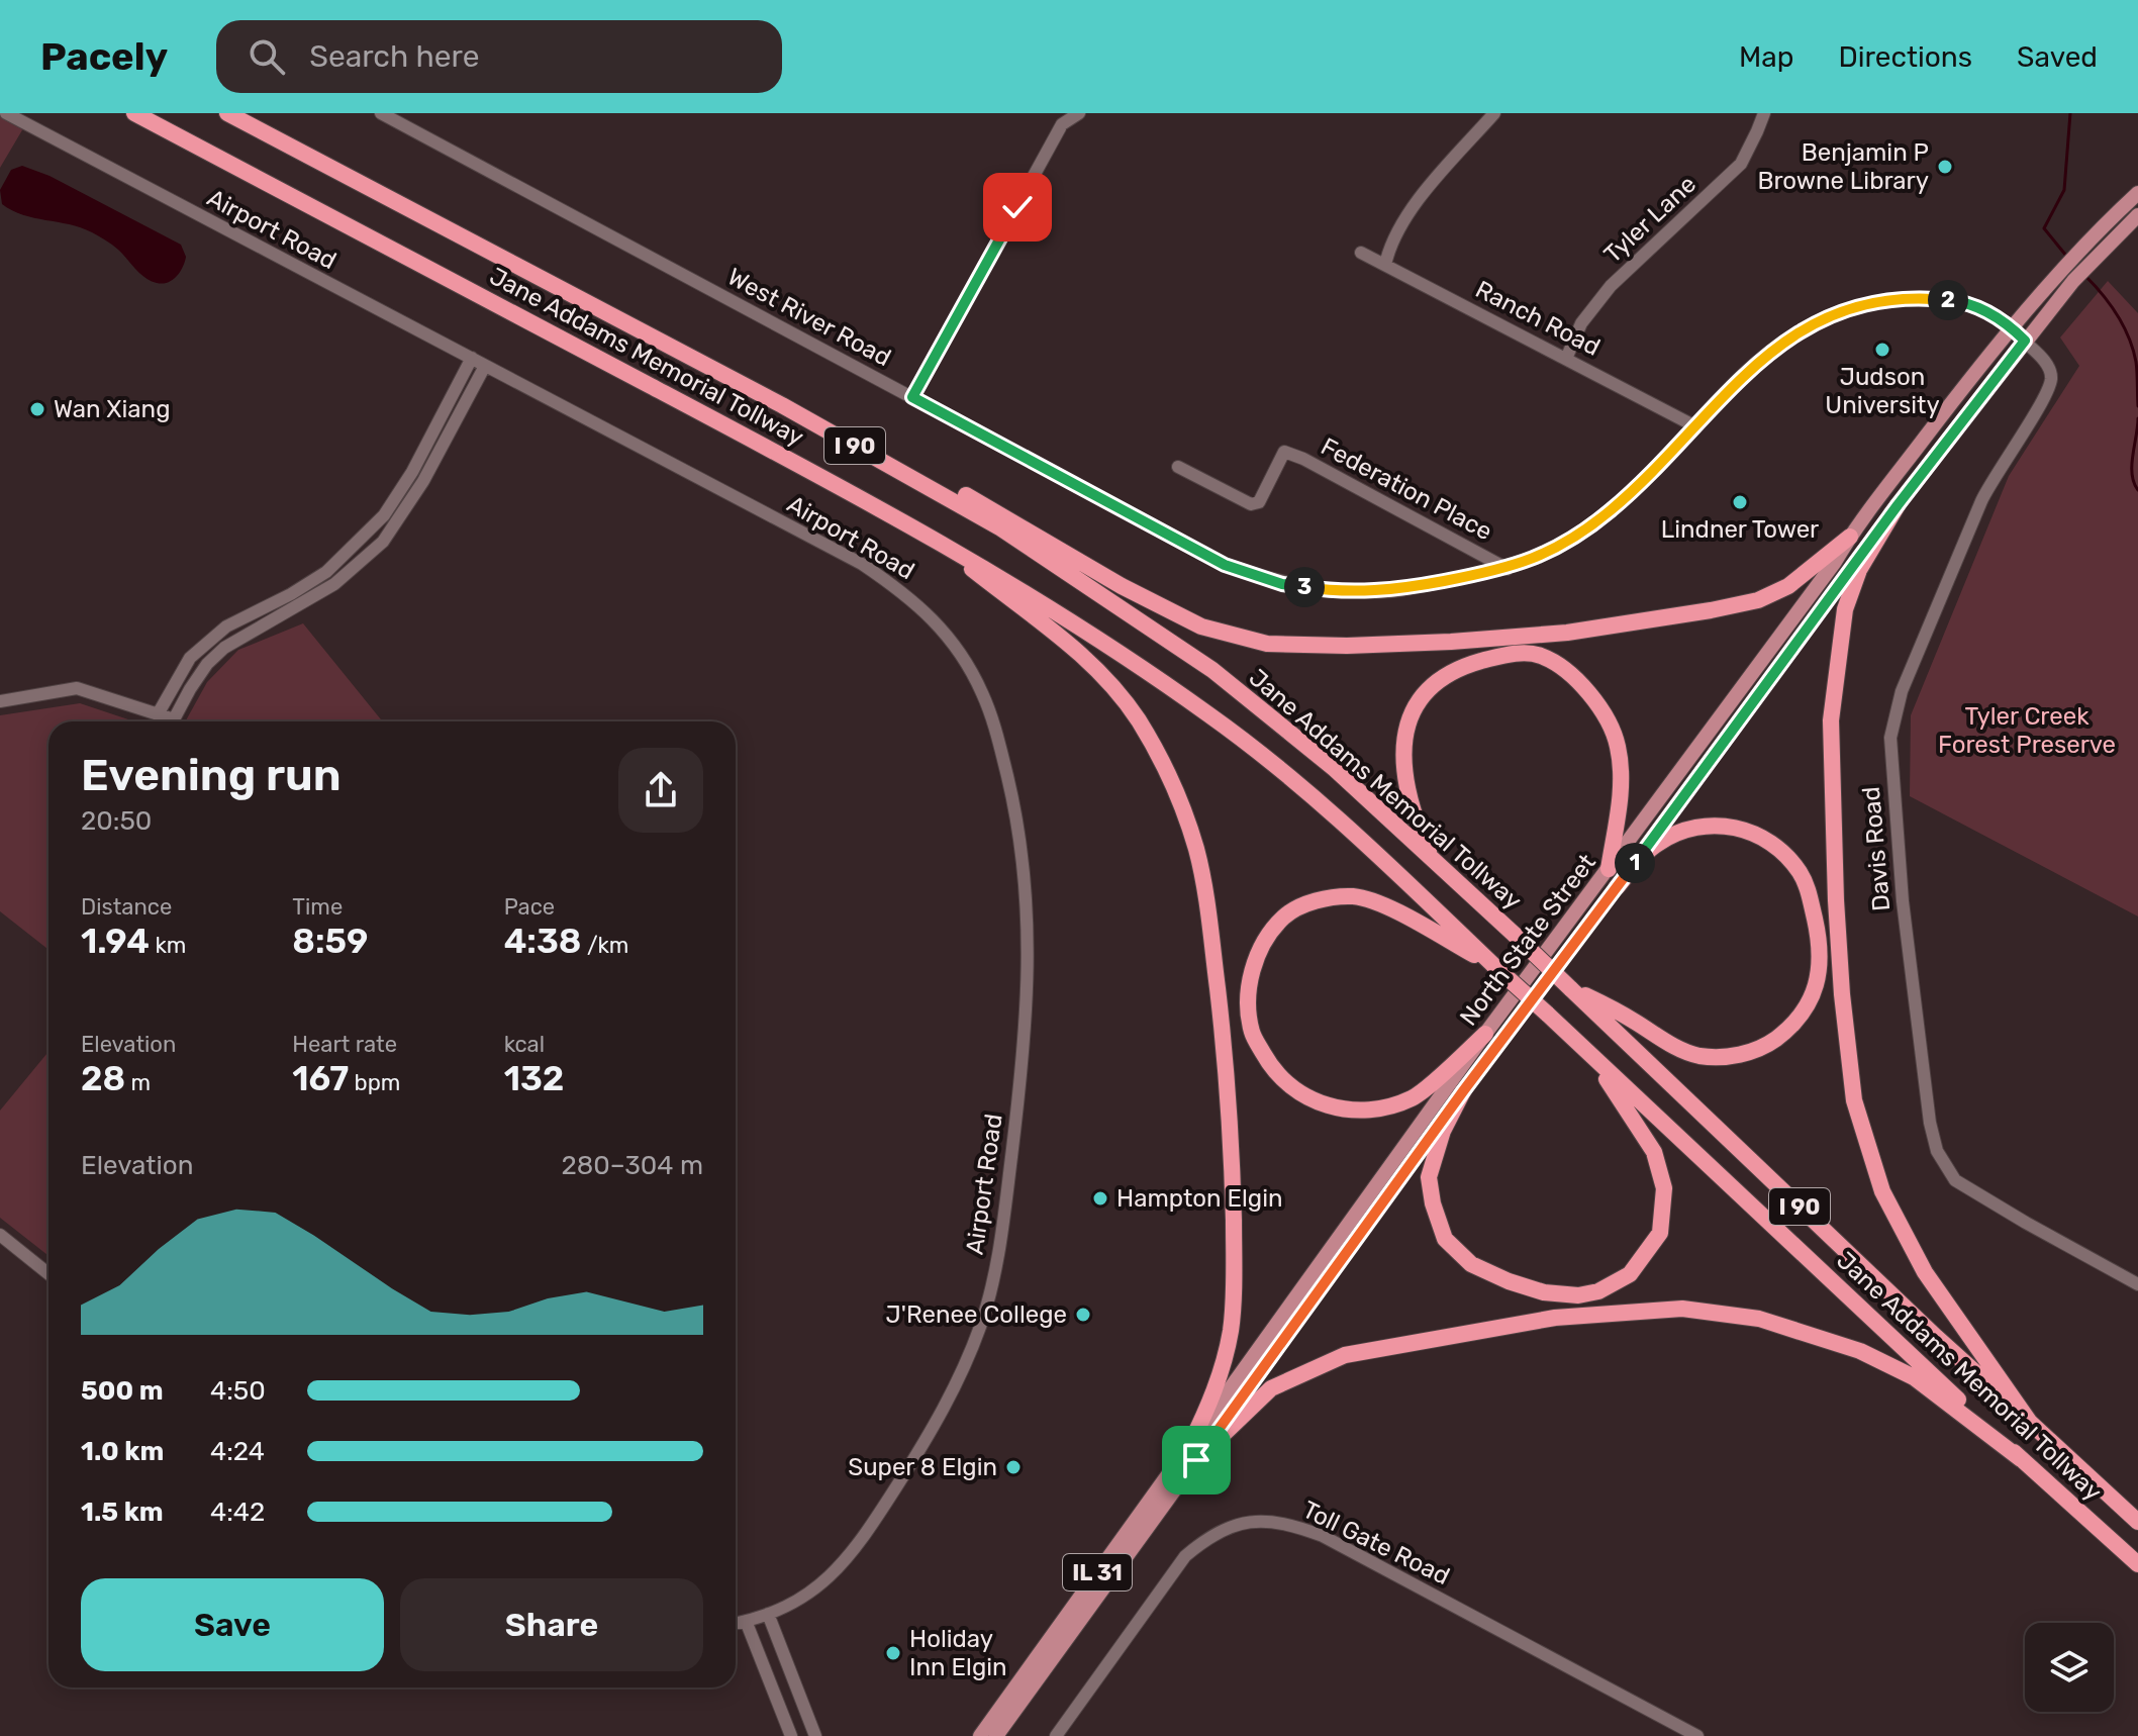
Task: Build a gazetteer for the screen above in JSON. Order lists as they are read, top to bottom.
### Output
{
  "streets": {
    "highway": ["Jane Addams Memorial Tollway", "I 90"],
    "main road": ["North State Street", "IL 31"],
    "street": [
      "Tyler Lane",
      "Airport Road",
      "West River Road",
      "Ranch Road",
      "Federation Place",
      "Davis Road",
      "Toll Gate Road"
    ]
  },
  "crossings": [
    ["Tyler Lane", "Ranch Road"],
    ["West River Road", "Ranch Road"],
    ["West River Road", "Federation Place"],
    ["West River Road", "Davis Road"],
    ["West River Road", "North State Street"],
    ["Davis Road", "North State Street"]
  ],
  "parks": ["Tyler Creek Forest Preserve"],
  "places": [
    "Benjamin P Browne Library",
    "Judson University",
    "Wan Xiang",
    "Lindner Tower",
    "Hampton Elgin",
    "J'Renee College",
    "Super 8 Elgin",
    "Holiday Inn Elgin"
  ],
  "page": {
    "header": "Pacely",
    "search": "Search here",
    "nav": ["Map", "Directions", "Saved"],
    "pins": ["2", "3", "1"],
    "heading": ["Evening run", "20:50"],
    "stats": [
      ["Distance", "1.94 km"],
      ["Time", "8:59"],
      ["Pace", "4:38 /km"],
      ["Elevation", "28 m"],
      ["Heart rate", "167 bpm"],
      ["kcal", "132"]
    ],
    "chart": ["Elevation", "280–304 m"],
    "list": [
      {
        "name": "500 m",
        "note": "4:50"
      },
      {
        "name": "1.0 km",
        "note": "4:24"
      },
      {
        "name": "1.5 km",
        "note": "4:42"
      }
    ],
    "buttons": ["Save", "Share"]
  }
}
